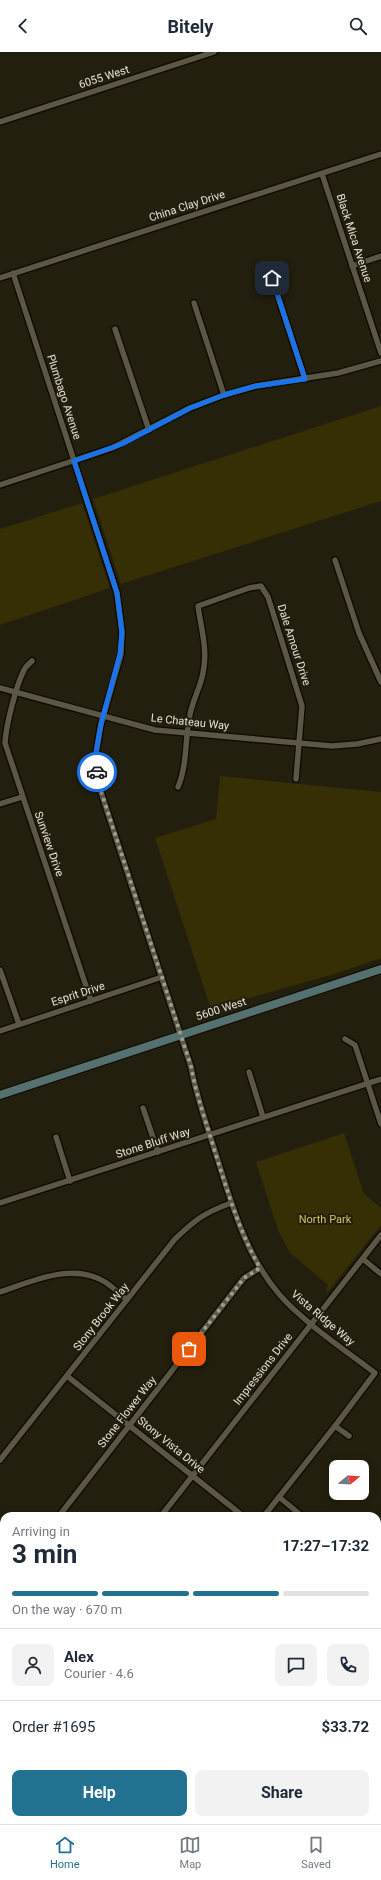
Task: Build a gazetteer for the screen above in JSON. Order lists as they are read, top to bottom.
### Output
{
  "streets": {
    "main road": ["5600 West"],
    "street": [
      "6055 West",
      "China Clay Drive",
      "Black Mica Avenue",
      "Plumbago Avenue",
      "Dale Amour Drive",
      "Le Chateau Way",
      "Sunview Drive",
      "Esprit Drive",
      "Stone Bluff Way",
      "Stony Brook Way",
      "Vista Ridge Way",
      "Impressions Drive",
      "Stone Flower Way",
      "Stony Vista Drive"
    ]
  },
  "crossings": [
    ["China Clay Drive", "Black Mica Avenue"],
    ["China Clay Drive", "Plumbago Avenue"],
    ["Plumbago Avenue", "Le Chateau Way"],
    ["Plumbago Avenue", "Esprit Drive"],
    ["Plumbago Avenue", "5600 West"],
    ["Plumbago Avenue", "Vista Ridge Way"],
    ["Dale Amour Drive", "Le Chateau Way"],
    ["Le Chateau Way", "Sunview Drive"],
    ["Sunview Drive", "Esprit Drive"],
    ["5600 West", "Vista Ridge Way"],
    ["Stone Bluff Way", "Vista Ridge Way"],
    ["Stony Brook Way", "Vista Ridge Way"],
    ["Stony Brook Way", "Stony Vista Drive"],
    ["Vista Ridge Way", "Impressions Drive"],
    ["Vista Ridge Way", "Stone Flower Way"],
    ["Impressions Drive", "Stony Vista Drive"],
    ["Stone Flower Way", "Stony Vista Drive"]
  ],
  "parks": ["North Park"],
  "north": "right",
  "page": {
    "header": "Bitely",
    "heading": ["3 min", "Arriving in", "17:27–17:32"],
    "panel": [
      "Alex",
      "Courier · 4.6",
      "Order #1695",
      "$33.72"
    ],
    "bar": "On the way · 670 m",
    "buttons": ["Help", "Share"],
    "tabs": ["Home", "Map", "Saved"]
  }
}
